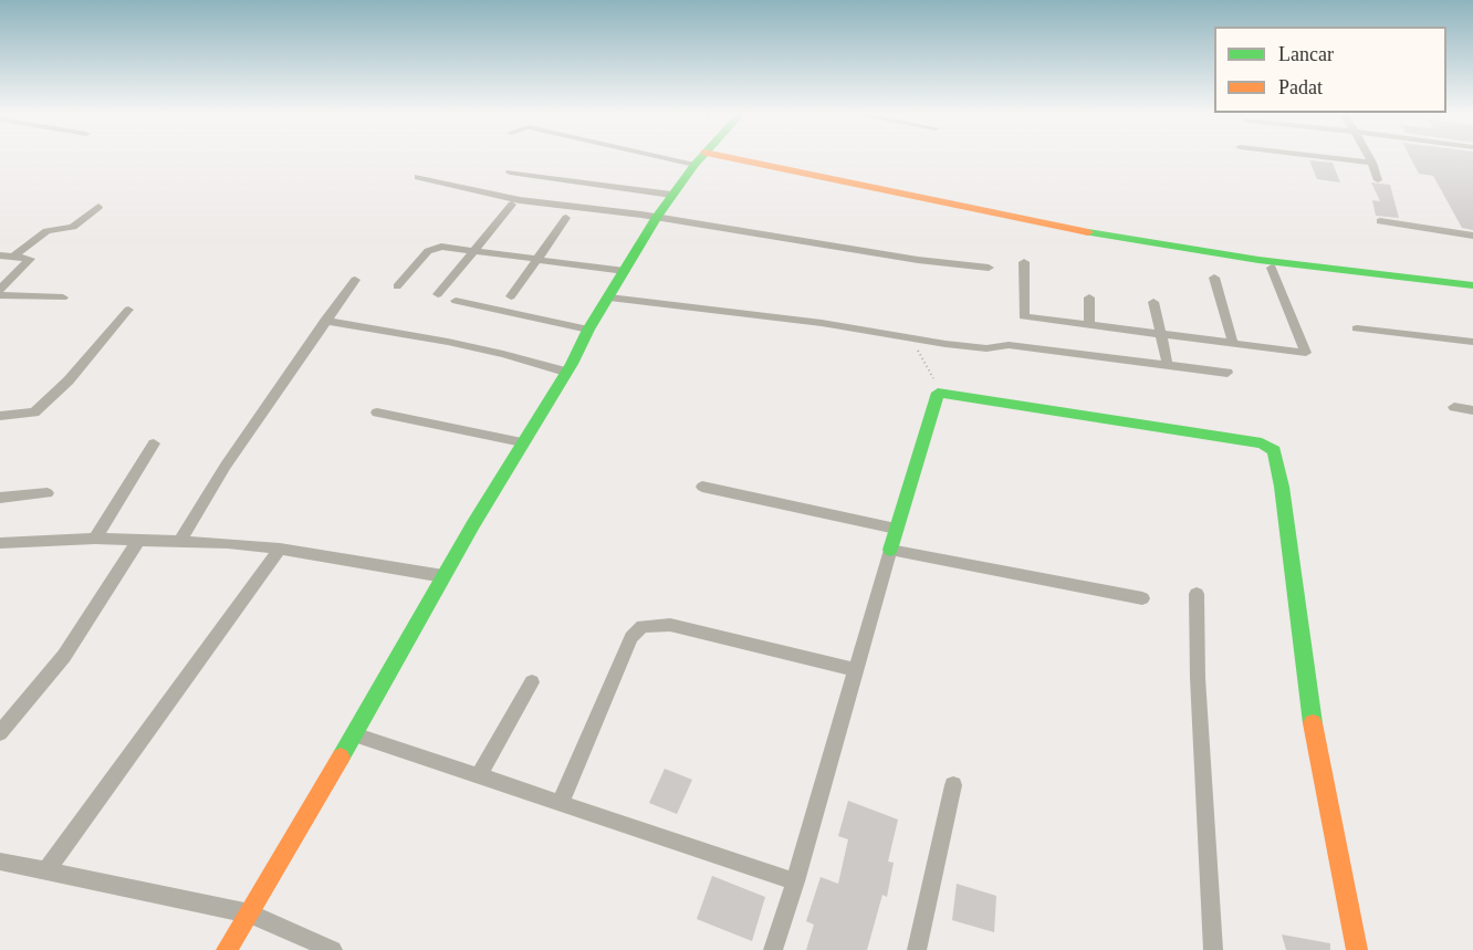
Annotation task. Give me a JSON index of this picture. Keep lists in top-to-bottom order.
{
  "legend": ["Lancar", "Padat"]
}
